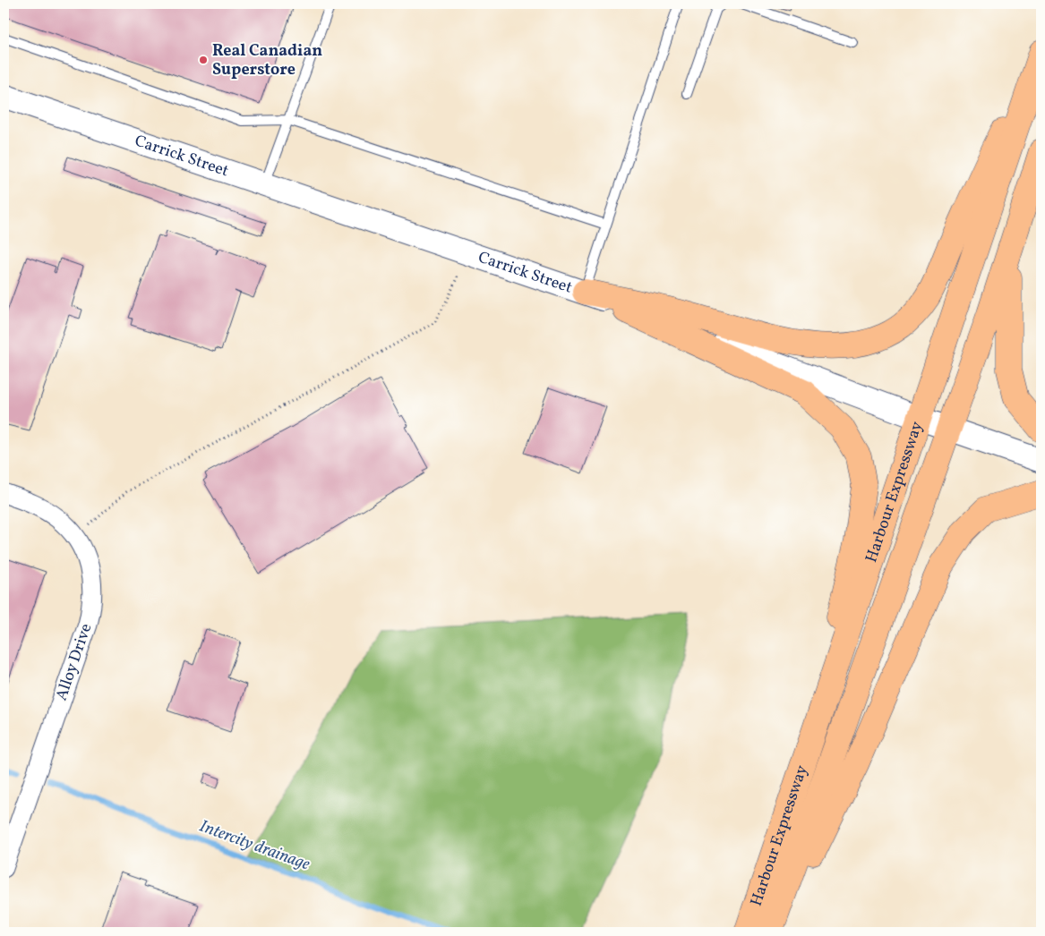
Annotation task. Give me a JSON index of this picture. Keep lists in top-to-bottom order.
{
  "streets": {
    "main road": ["Harbour Expressway"],
    "street": ["Carrick Street", "Alloy Drive"]
  },
  "crossings": [
    ["Carrick Street", "Harbour Expressway"]
  ],
  "water": ["Intercity drainage"],
  "places": ["Real Canadian Superstore"]
}
